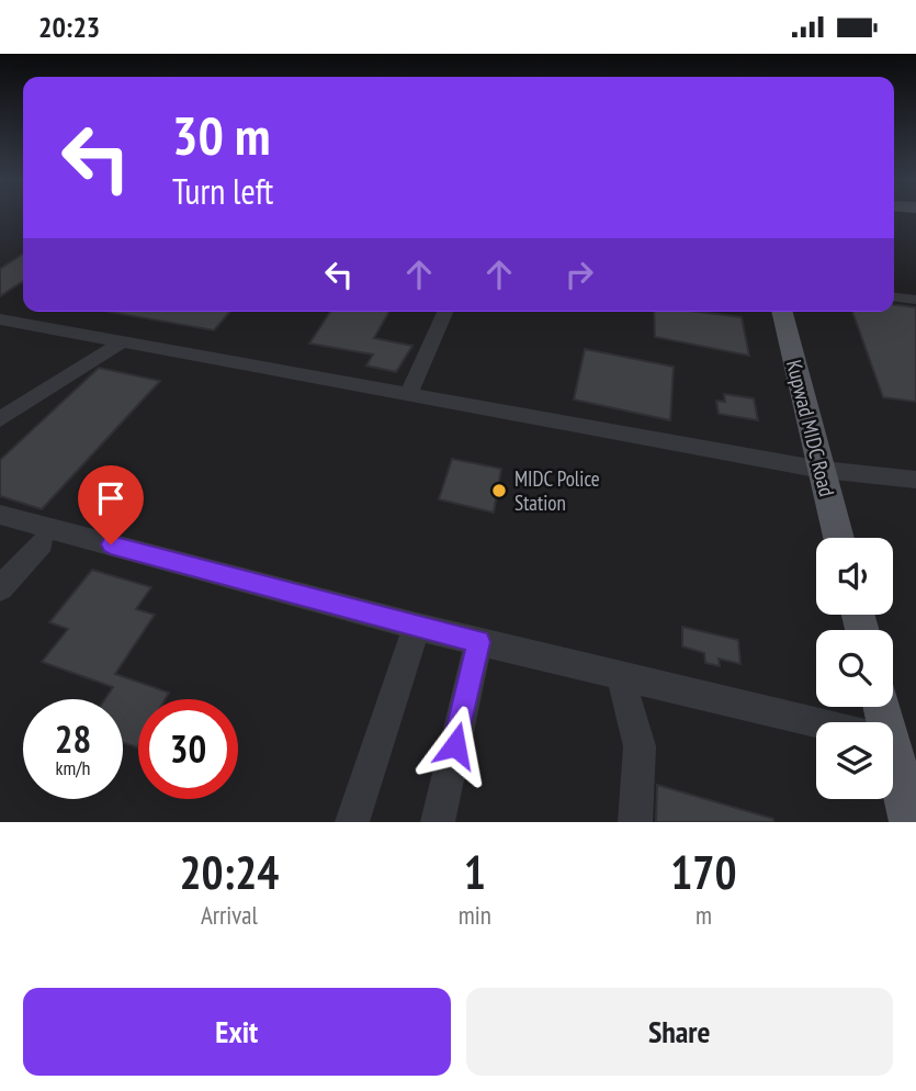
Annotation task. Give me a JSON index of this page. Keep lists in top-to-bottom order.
{
  "streets": {
    "main road": ["Kupwad MIDC Road"]
  },
  "places": ["MIDC Police Station"],
  "page": {
    "status": "20:23",
    "turn": ["30 m", "Turn left"],
    "speed": "28 km/h",
    "limit": "30",
    "eta": [
      "20:24",
      "Arrival",
      "1",
      "min",
      "170",
      "m"
    ],
    "buttons": ["Exit", "Share"]
  }
}
